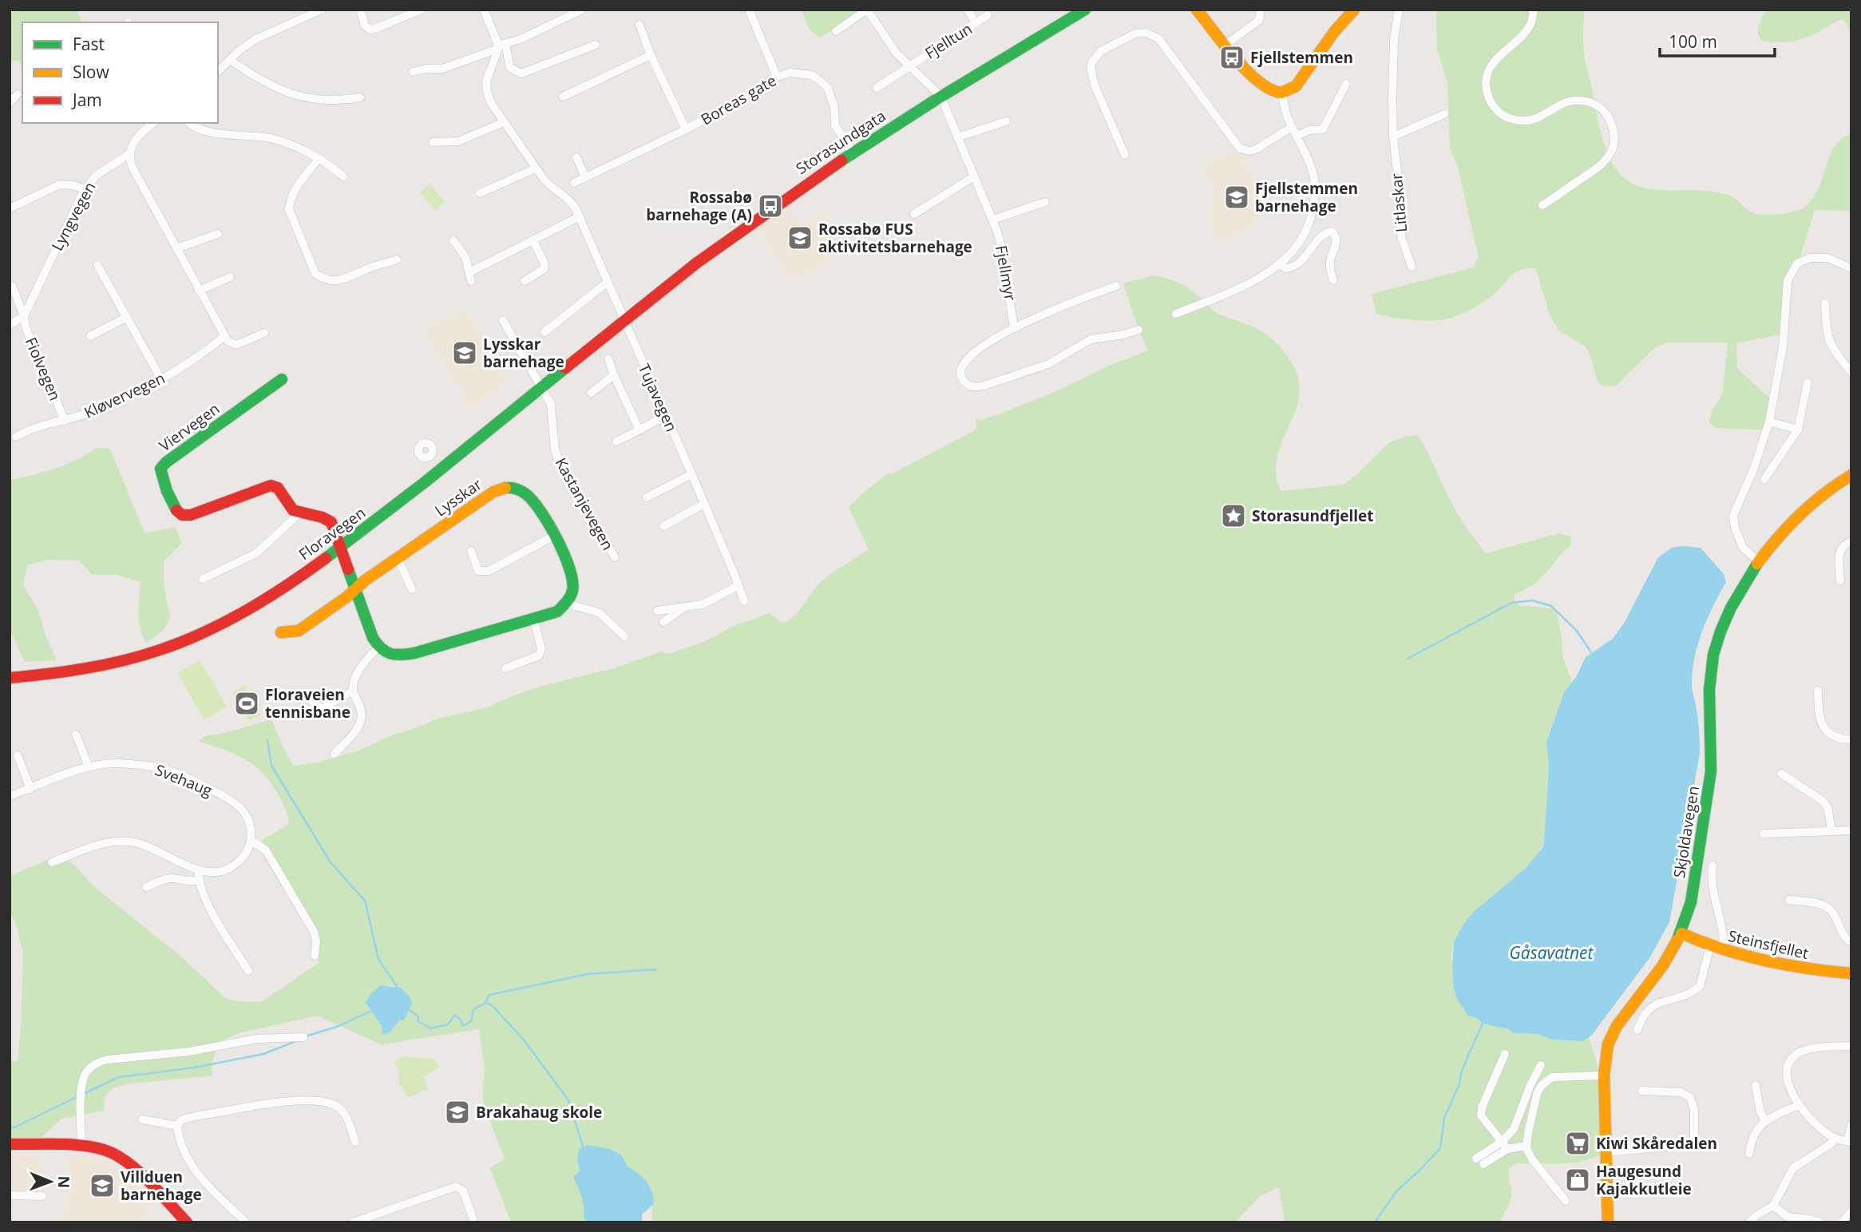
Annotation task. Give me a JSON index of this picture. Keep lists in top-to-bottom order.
{
  "streets": {
    "street": [
      "Fjelltun",
      "Boreas gate",
      "Storasundgata",
      "Litlaskar",
      "Lyngvegen",
      "Fjellmyr",
      "Fiolvegen",
      "Kløvervegen",
      "Tujavegen",
      "Viervegen",
      "Lysskar",
      "Kastanjevegen",
      "Floravegen",
      "Svehaug",
      "Skjoldavegen",
      "Steinsfjellet"
    ]
  },
  "crossings": [
    ["Fjelltun", "Storasundgata"],
    ["Fjelltun", "Fjellmyr"],
    ["Boreas gate", "Storasundgata"],
    ["Storasundgata", "Fjellmyr"],
    ["Storasundgata", "Tujavegen"],
    ["Storasundgata", "Floravegen"],
    ["Lyngvegen", "Fiolvegen"],
    ["Fiolvegen", "Kløvervegen"],
    ["Tujavegen", "Floravegen"],
    ["Kastanjevegen", "Floravegen"],
    ["Skjoldavegen", "Steinsfjellet"]
  ],
  "water": ["Gåsavatnet"],
  "places": {
    "bus stop": ["Fjellstemmen", "Rossabø barnehage (A)"],
    "school or university": [
      "Fjellstemmen barnehage",
      "Rossabø FUS aktivitetsbarnehage",
      "Lysskar barnehage",
      "Brakahaug skole",
      "Villduen barnehage"
    ],
    "place": ["Storasundfjellet"],
    "sports": ["Floraveien tennisbane"],
    "supermarket": ["Kiwi Skåredalen"],
    "shop": ["Haugesund Kajakkutleie"]
  },
  "legend": ["Fast", "Slow", "Jam"],
  "scale_bar": "100 m",
  "north": "right"
}
